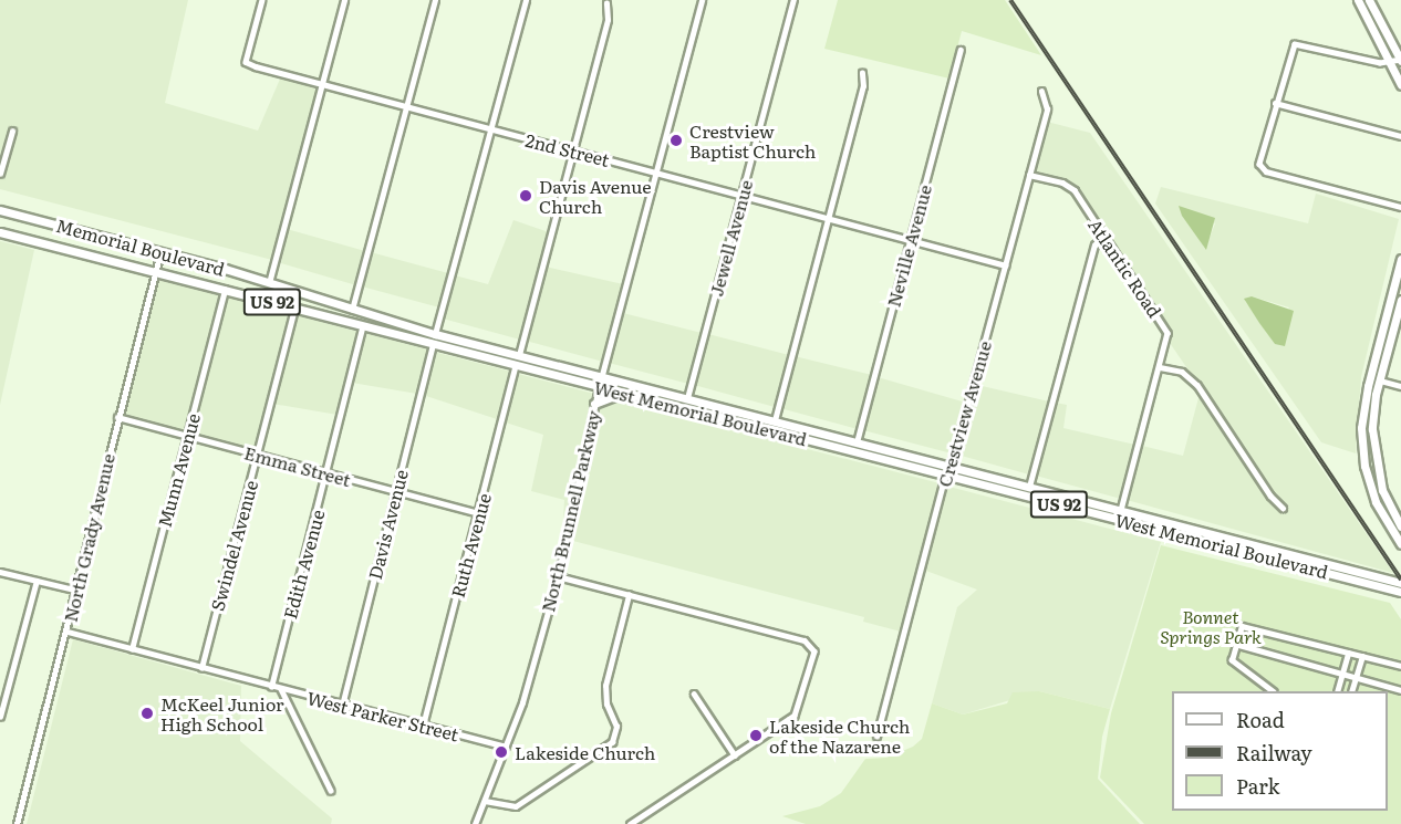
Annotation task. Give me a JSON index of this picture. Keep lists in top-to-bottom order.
{
  "streets": {
    "main road": ["Memorial Boulevard", "US 92", "West Memorial Boulevard"],
    "street": [
      "2nd Street",
      "Jewell Avenue",
      "Neville Avenue",
      "Atlantic Road",
      "Crestview Avenue",
      "Emma Street",
      "Munn Avenue",
      "North Brunnell Parkway",
      "Davis Avenue",
      "North Grady Avenue",
      "Swindel Avenue",
      "Ruth Avenue",
      "Edith Avenue",
      "West Parker Street"
    ]
  },
  "crossings": [
    ["2nd Street", "Jewell Avenue"],
    ["2nd Street", "Neville Avenue"],
    ["2nd Street", "Crestview Avenue"],
    ["2nd Street", "North Brunnell Parkway"],
    ["Jewell Avenue", "West Memorial Boulevard"],
    ["Neville Avenue", "West Memorial Boulevard"],
    ["Memorial Boulevard", "West Memorial Boulevard"],
    ["Memorial Boulevard", "North Grady Avenue"],
    ["Atlantic Road", "West Memorial Boulevard"],
    ["Atlantic Road", "Crestview Avenue"],
    ["West Memorial Boulevard", "Crestview Avenue"],
    ["West Memorial Boulevard", "Munn Avenue"],
    ["West Memorial Boulevard", "North Brunnell Parkway"],
    ["West Memorial Boulevard", "Davis Avenue"],
    ["West Memorial Boulevard", "North Grady Avenue"],
    ["West Memorial Boulevard", "Swindel Avenue"],
    ["West Memorial Boulevard", "Ruth Avenue"],
    ["West Memorial Boulevard", "Edith Avenue"],
    ["Emma Street", "Munn Avenue"],
    ["Emma Street", "Davis Avenue"],
    ["Emma Street", "North Grady Avenue"],
    ["Emma Street", "Swindel Avenue"],
    ["Emma Street", "Ruth Avenue"],
    ["Emma Street", "Edith Avenue"],
    ["Munn Avenue", "West Parker Street"],
    ["North Brunnell Parkway", "West Parker Street"],
    ["Davis Avenue", "West Parker Street"],
    ["North Grady Avenue", "West Parker Street"],
    ["Swindel Avenue", "West Parker Street"],
    ["Ruth Avenue", "West Parker Street"],
    ["Edith Avenue", "West Parker Street"]
  ],
  "parks": ["Bonnet Springs Park"],
  "places": [
    "Crestview Baptist Church",
    "Davis Avenue Church",
    "McKeel Junior High School",
    "Lakeside Church of the Nazarene",
    "Lakeside Church"
  ],
  "legend": ["Road", "Railway", "Park"]
}
